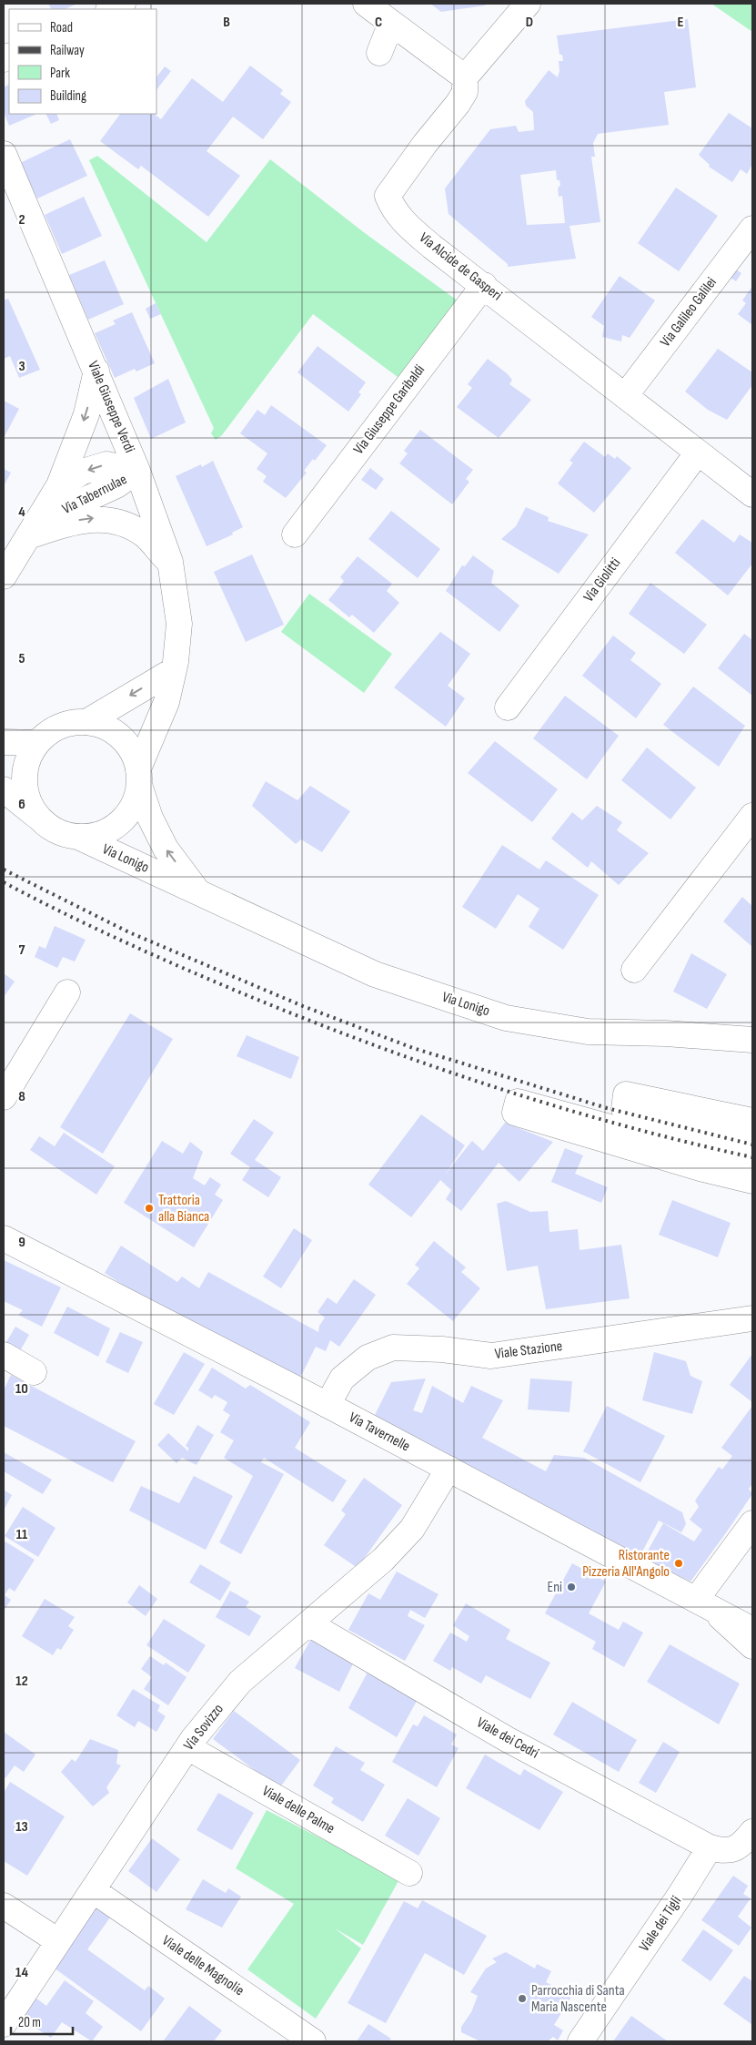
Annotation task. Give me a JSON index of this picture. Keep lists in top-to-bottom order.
{
  "streets": {
    "street": [
      "Via Alcide de Gasperi",
      "Via Galileo Galilei",
      "Viale Giuseppe Verdi",
      "Via Giuseppe Garibaldi",
      "Via Tabernulae",
      "Via Giolitti",
      "Via Lonigo",
      "Viale Stazione",
      "Via Tavernelle",
      "Via Sovizzo",
      "Viale dei Cedri",
      "Viale delle Palme",
      "Viale dei Tigli",
      "Viale delle Magnolie"
    ]
  },
  "crossings": [
    ["Via Alcide de Gasperi", "Via Galileo Galilei"],
    ["Via Alcide de Gasperi", "Via Giuseppe Garibaldi"],
    ["Via Alcide de Gasperi", "Via Giolitti"],
    ["Viale Giuseppe Verdi", "Via Tabernulae"],
    ["Viale Giuseppe Verdi", "Via Lonigo"],
    ["Viale Stazione", "Via Tavernelle"],
    ["Via Tavernelle", "Via Sovizzo"],
    ["Via Sovizzo", "Viale dei Cedri"],
    ["Via Sovizzo", "Viale delle Palme"],
    ["Via Sovizzo", "Viale delle Magnolie"],
    ["Viale dei Cedri", "Viale dei Tigli"]
  ],
  "places": [
    "Trattoria alla Bianca",
    "Ristorante Pizzeria All'Angolo",
    "Eni",
    "Parrocchia di Santa Maria Nascente"
  ],
  "legend": [
    "Road",
    "Railway",
    "Park",
    "Building"
  ],
  "scale_bar": "20 m",
  "grid": {
    "columns": [
      "B",
      "C",
      "D",
      "E"
    ],
    "rows": [
      "2",
      "3",
      "4",
      "5",
      "6",
      "7",
      "8",
      "9",
      "10",
      "11",
      "12",
      "13",
      "14"
    ]
  }
}
